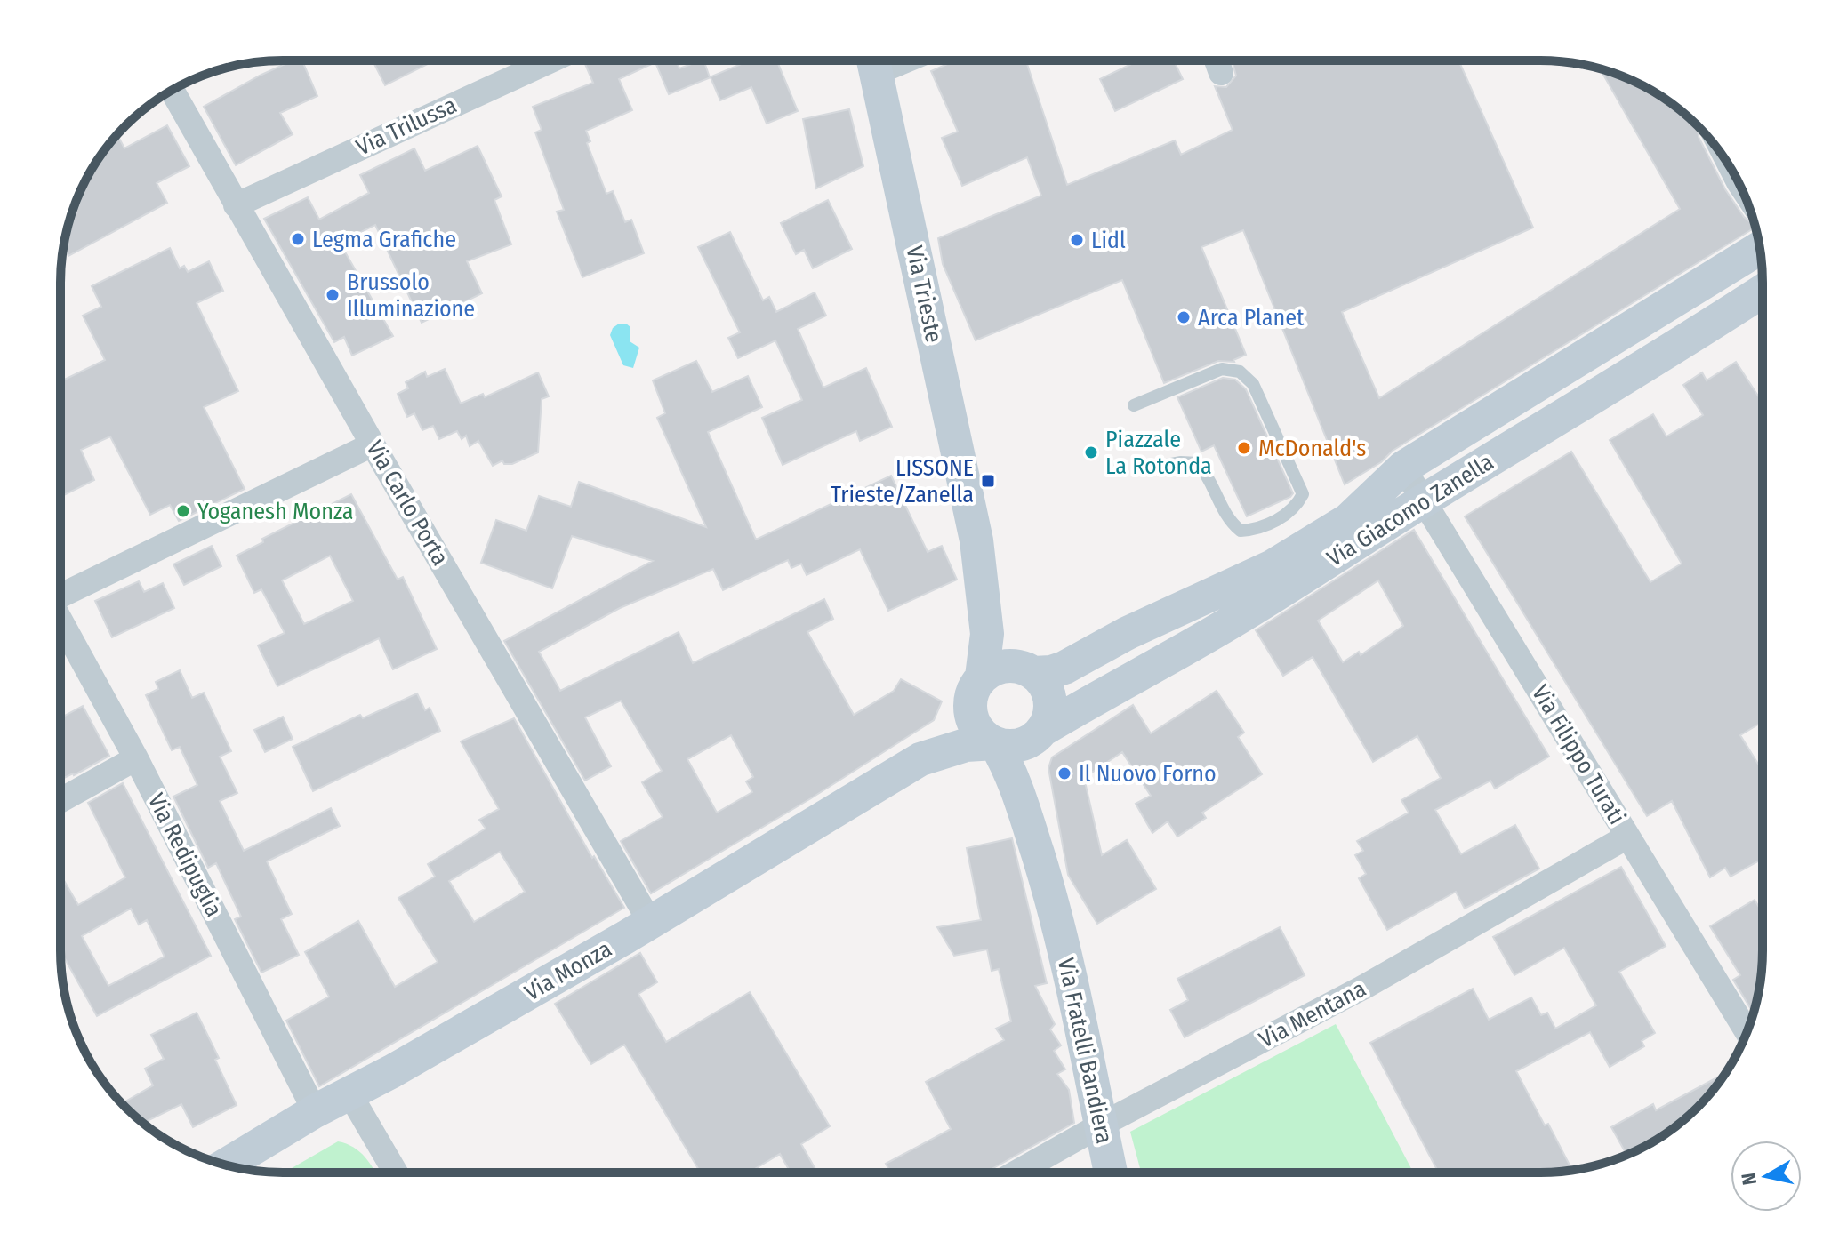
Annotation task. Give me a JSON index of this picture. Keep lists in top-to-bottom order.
{
  "streets": {
    "street": [
      "Via Trilussa",
      "Via Trieste",
      "Via Carlo Porta",
      "Via Giacomo Zanella",
      "Via Filippo Turati",
      "Via Redipuglia",
      "Via Monza",
      "Via Mentana",
      "Via Fratelli Bandiera"
    ]
  },
  "crossings": [
    ["Via Trilussa", "Via Carlo Porta"],
    ["Via Trieste", "Via Giacomo Zanella"],
    ["Via Trieste", "Via Monza"],
    ["Via Trieste", "Via Fratelli Bandiera"],
    ["Via Carlo Porta", "Via Monza"],
    ["Via Giacomo Zanella", "Via Filippo Turati"],
    ["Via Giacomo Zanella", "Via Monza"],
    ["Via Giacomo Zanella", "Via Fratelli Bandiera"],
    ["Via Filippo Turati", "Via Mentana"],
    ["Via Redipuglia", "Via Monza"],
    ["Via Monza", "Via Fratelli Bandiera"],
    ["Via Mentana", "Via Fratelli Bandiera"]
  ],
  "places": {
    "other": [
      "Legma Grafiche",
      "Lidl",
      "Brussolo Illuminazione",
      "Arca Planet",
      "McDonald's",
      "Piazzale La Rotonda",
      "Yoganesh Monza",
      "Il Nuovo Forno"
    ],
    "transit": ["LISSONE Trieste/Zanella"]
  },
  "north": "left"
}
